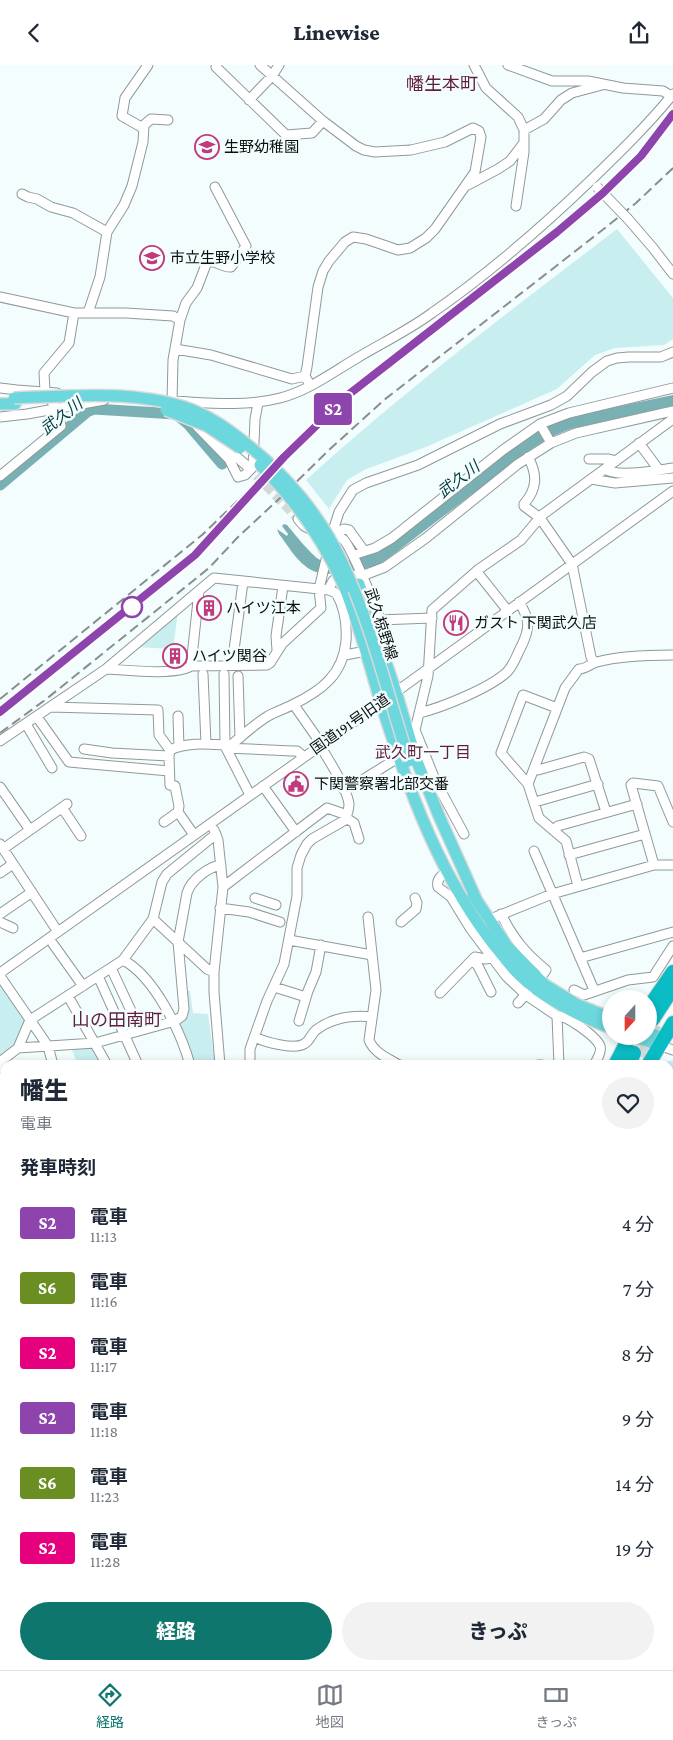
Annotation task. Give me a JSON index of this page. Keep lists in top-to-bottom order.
{
  "streets": {
    "main road": ["武久椋野線"],
    "street": ["国道191号旧道"]
  },
  "districts": ["幡生本町", "武久町一丁目", "山の田南町"],
  "water": ["武久川"],
  "places": {
    "school or university": ["生野幼稚園", "市立生野小学校"],
    "building": ["ハイツ江本", "ハイツ関谷"],
    "restaurant": ["ガスト 下関武久店"],
    "public building": ["下関警察署北部交番"]
  },
  "north": "bottom",
  "page": {
    "header": "Linewise",
    "on_map": "S2",
    "heading": [
      ["幡生", "電車"],
      "発車時刻"
    ],
    "list": [
      {
        "mark": "S2",
        "name": "電車",
        "note": "11:13",
        "value": "4 分"
      },
      {
        "mark": "S6",
        "name": "電車",
        "note": "11:16",
        "value": "7 分"
      },
      {
        "mark": "S2",
        "name": "電車",
        "note": "11:17",
        "value": "8 分"
      },
      {
        "mark": "S2",
        "name": "電車",
        "note": "11:18",
        "value": "9 分"
      },
      {
        "mark": "S6",
        "name": "電車",
        "note": "11:23",
        "value": "14 分"
      },
      {
        "mark": "S2",
        "name": "電車",
        "note": "11:28",
        "value": "19 分"
      }
    ],
    "buttons": ["経路", "きっぷ"],
    "tabs": ["経路", "地図", "きっぷ"]
  }
}
